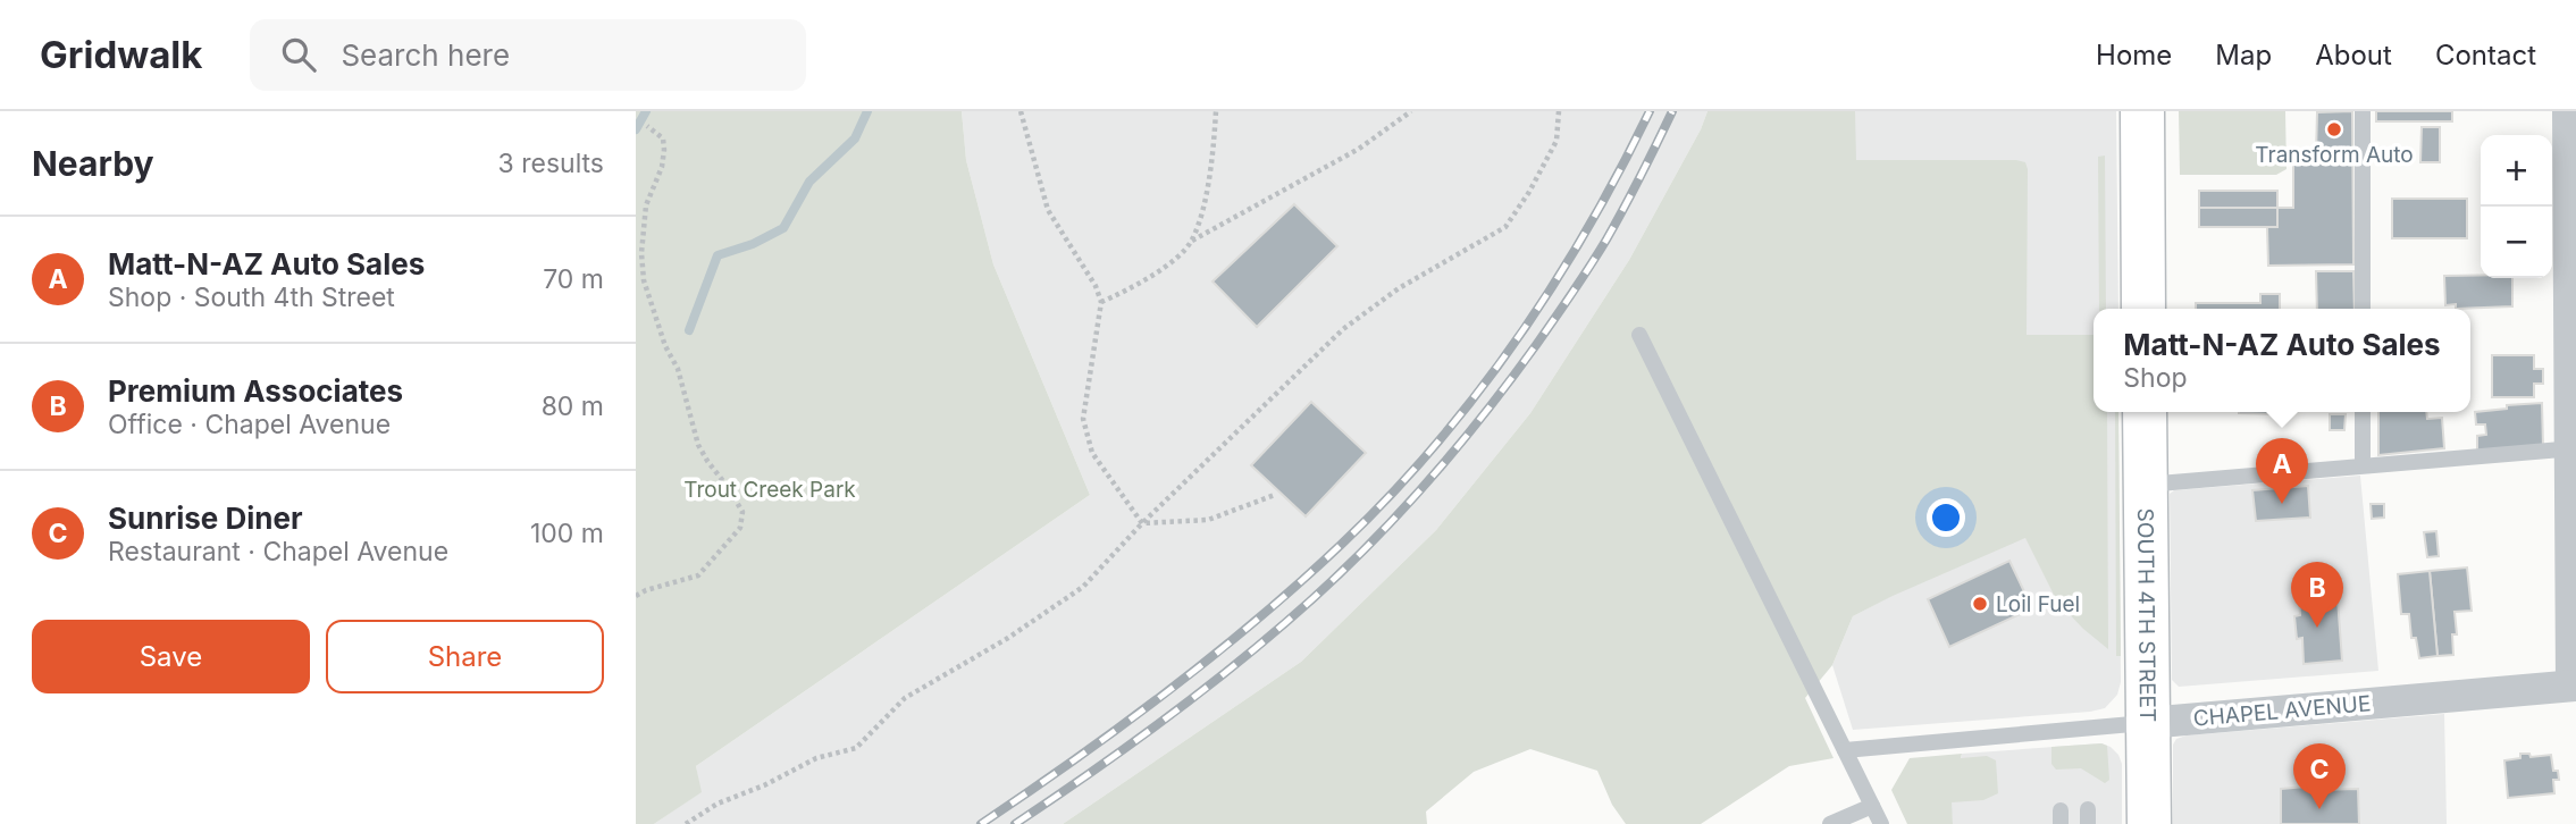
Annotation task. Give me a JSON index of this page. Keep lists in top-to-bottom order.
{
  "streets": {
    "main road": ["SOUTH 4TH STREET"],
    "street": ["CHAPEL AVENUE"]
  },
  "crossings": [
    ["SOUTH 4TH STREET", "CHAPEL AVENUE"]
  ],
  "parks": ["Trout Creek Park"],
  "places": ["Transform Auto", "Loil Fuel"],
  "page": {
    "header": "Gridwalk",
    "search": "Search here",
    "nav": [
      "Home",
      "Map",
      "About",
      "Contact"
    ],
    "heading": ["Nearby", "3 results"],
    "map_buttons": ["+", "−"],
    "list": [
      {
        "mark": "A",
        "name": "Matt-N-AZ Auto Sales",
        "note": "Shop · South 4th Street",
        "value": "70 m"
      },
      {
        "mark": "B",
        "name": "Premium Associates",
        "note": "Office · Chapel Avenue",
        "value": "80 m"
      },
      {
        "mark": "C",
        "name": "Sunrise Diner",
        "note": "Restaurant · Chapel Avenue",
        "value": "100 m"
      }
    ],
    "popup": ["Matt-N-AZ Auto Sales", "Shop"],
    "pins": ["A", "B", "C"],
    "buttons": ["Save", "Share"]
  }
}
